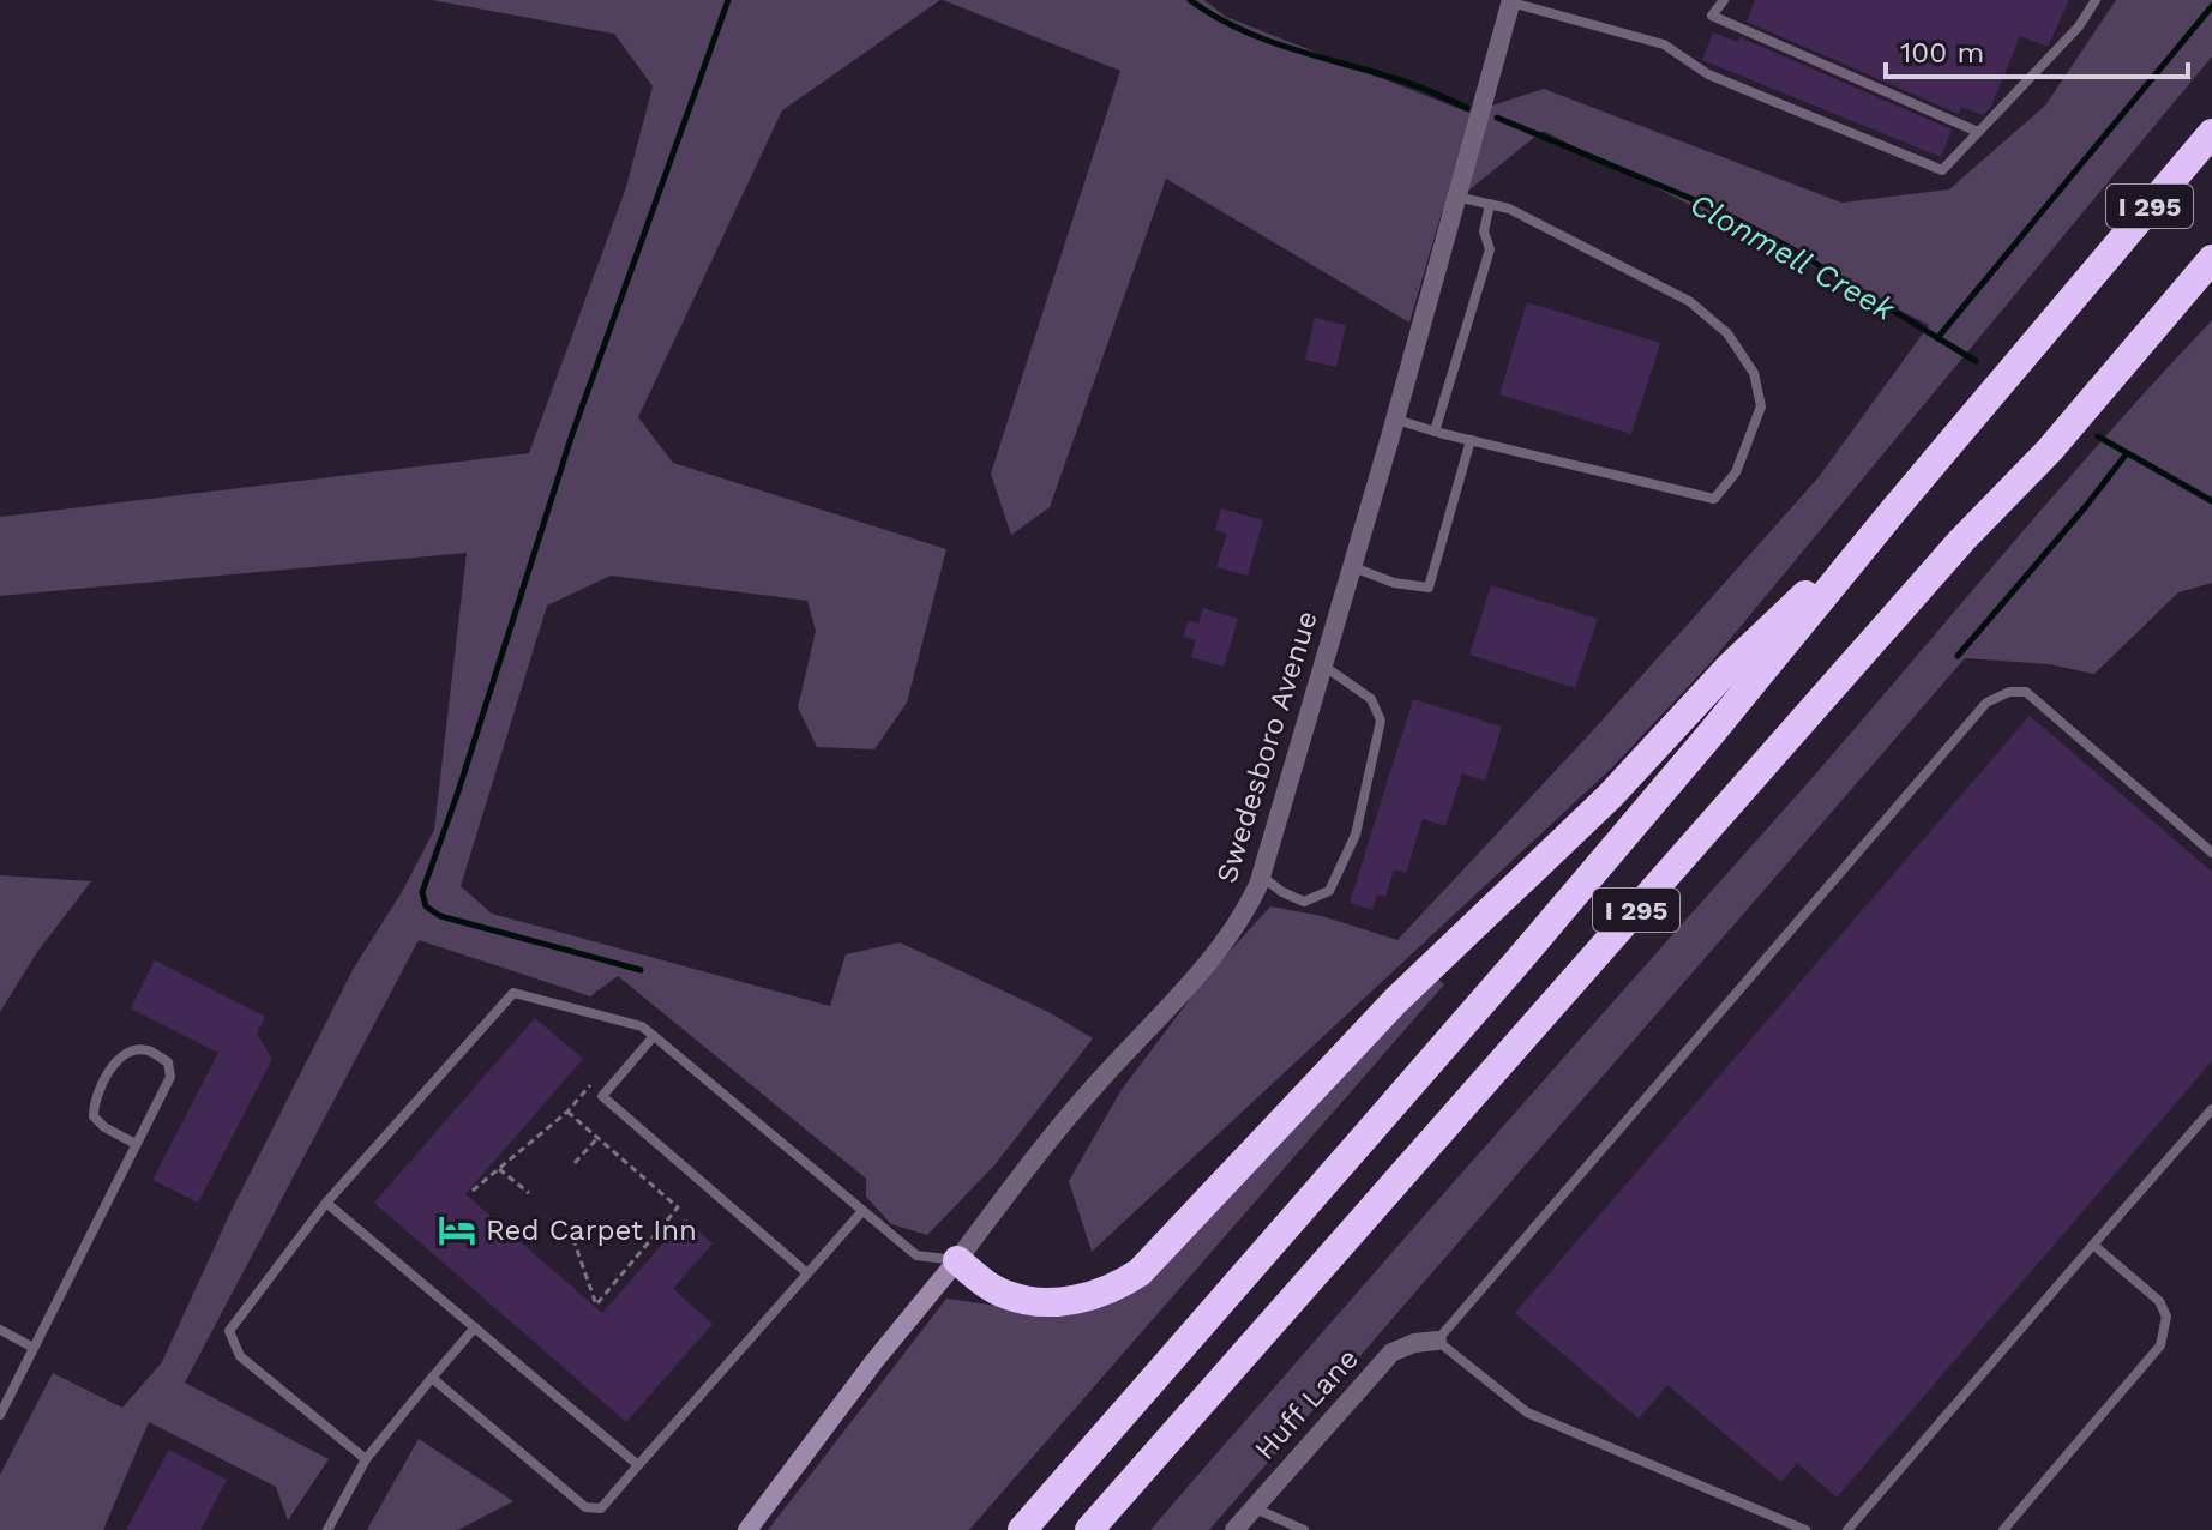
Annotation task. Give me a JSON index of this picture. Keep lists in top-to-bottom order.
{
  "streets": {
    "highway": ["I 295"],
    "main road": ["Swedesboro Avenue"],
    "street": ["Huff Lane"]
  },
  "water": ["Clonmell Creek"],
  "places": {
    "hotel": ["Red Carpet Inn"]
  },
  "scale_bar": "100 m"
}
